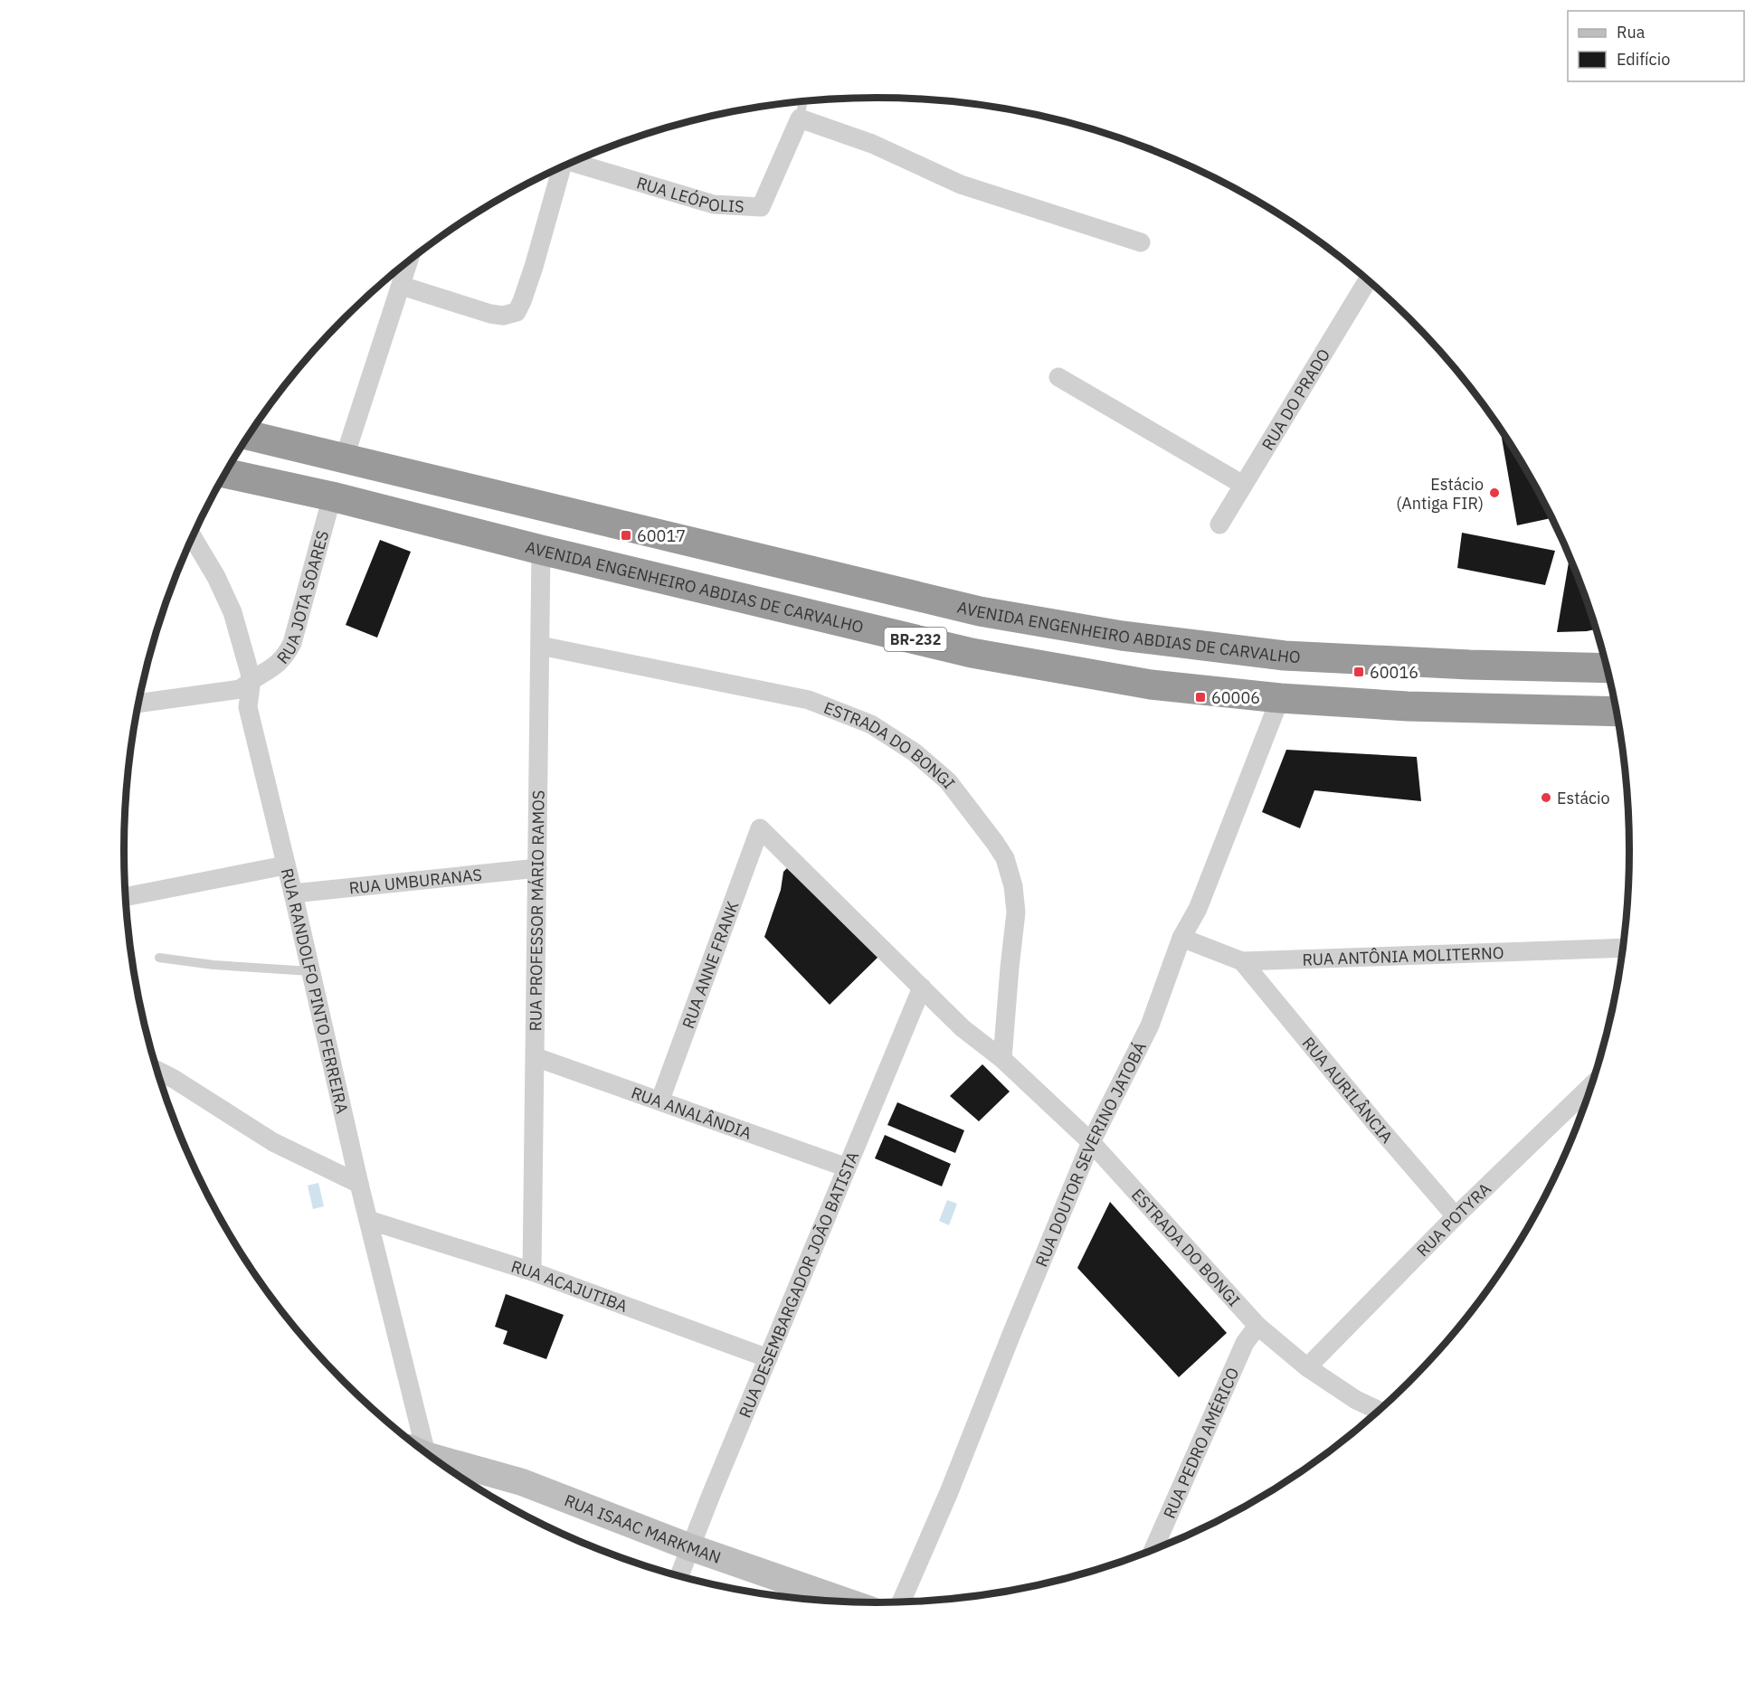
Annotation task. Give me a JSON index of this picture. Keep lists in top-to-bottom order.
{
  "streets": {
    "highway": ["AVENIDA ENGENHEIRO ABDIAS DE CARVALHO", "BR-232"],
    "street": [
      "RUA LEÓPOLIS",
      "RUA DO PRADO",
      "RUA JOTA SOARES",
      "ESTRADA DO BONGI",
      "RUA UMBURANAS",
      "RUA PROFESSOR MÁRIO RAMOS",
      "RUA ANTÔNIA MOLITERNO",
      "RUA ANNE FRANK",
      "RUA RANDOLFO PINTO FERREIRA",
      "RUA AURILÂNCIA",
      "RUA ANALÂNDIA",
      "RUA DOUTOR SEVERINO JATOBÁ",
      "RUA POTYRA",
      "RUA DESEMBARGADOR JOÃO BATISTA",
      "RUA ACAJUTIBA",
      "RUA PEDRO AMÉRICO",
      "RUA ISAAC MARKMAN"
    ]
  },
  "crossings": [
    ["AVENIDA ENGENHEIRO ABDIAS DE CARVALHO", "RUA JOTA SOARES"],
    ["AVENIDA ENGENHEIRO ABDIAS DE CARVALHO", "RUA PROFESSOR MÁRIO RAMOS"],
    ["AVENIDA ENGENHEIRO ABDIAS DE CARVALHO", "RUA DOUTOR SEVERINO JATOBÁ"],
    ["RUA JOTA SOARES", "RUA RANDOLFO PINTO FERREIRA"],
    ["ESTRADA DO BONGI", "RUA PROFESSOR MÁRIO RAMOS"],
    ["ESTRADA DO BONGI", "RUA ANNE FRANK"],
    ["ESTRADA DO BONGI", "RUA DOUTOR SEVERINO JATOBÁ"],
    ["ESTRADA DO BONGI", "RUA POTYRA"],
    ["ESTRADA DO BONGI", "RUA DESEMBARGADOR JOÃO BATISTA"],
    ["ESTRADA DO BONGI", "RUA PEDRO AMÉRICO"],
    ["RUA UMBURANAS", "RUA PROFESSOR MÁRIO RAMOS"],
    ["RUA UMBURANAS", "RUA RANDOLFO PINTO FERREIRA"],
    ["RUA PROFESSOR MÁRIO RAMOS", "RUA ANALÂNDIA"],
    ["RUA PROFESSOR MÁRIO RAMOS", "RUA ACAJUTIBA"],
    ["RUA ANTÔNIA MOLITERNO", "RUA AURILÂNCIA"],
    ["RUA ANTÔNIA MOLITERNO", "RUA DOUTOR SEVERINO JATOBÁ"],
    ["RUA ANNE FRANK", "RUA ANALÂNDIA"],
    ["RUA RANDOLFO PINTO FERREIRA", "RUA ACAJUTIBA"],
    ["RUA AURILÂNCIA", "RUA POTYRA"],
    ["RUA ANALÂNDIA", "RUA DESEMBARGADOR JOÃO BATISTA"],
    ["RUA DESEMBARGADOR JOÃO BATISTA", "RUA ACAJUTIBA"],
    ["RUA DESEMBARGADOR JOÃO BATISTA", "RUA ISAAC MARKMAN"]
  ],
  "places": {
    "other": ["Estácio (Antiga FIR)", "Estácio"],
    "transit": ["60017", "60016", "60006"]
  },
  "legend": ["Rua", "Edifício"]
}
